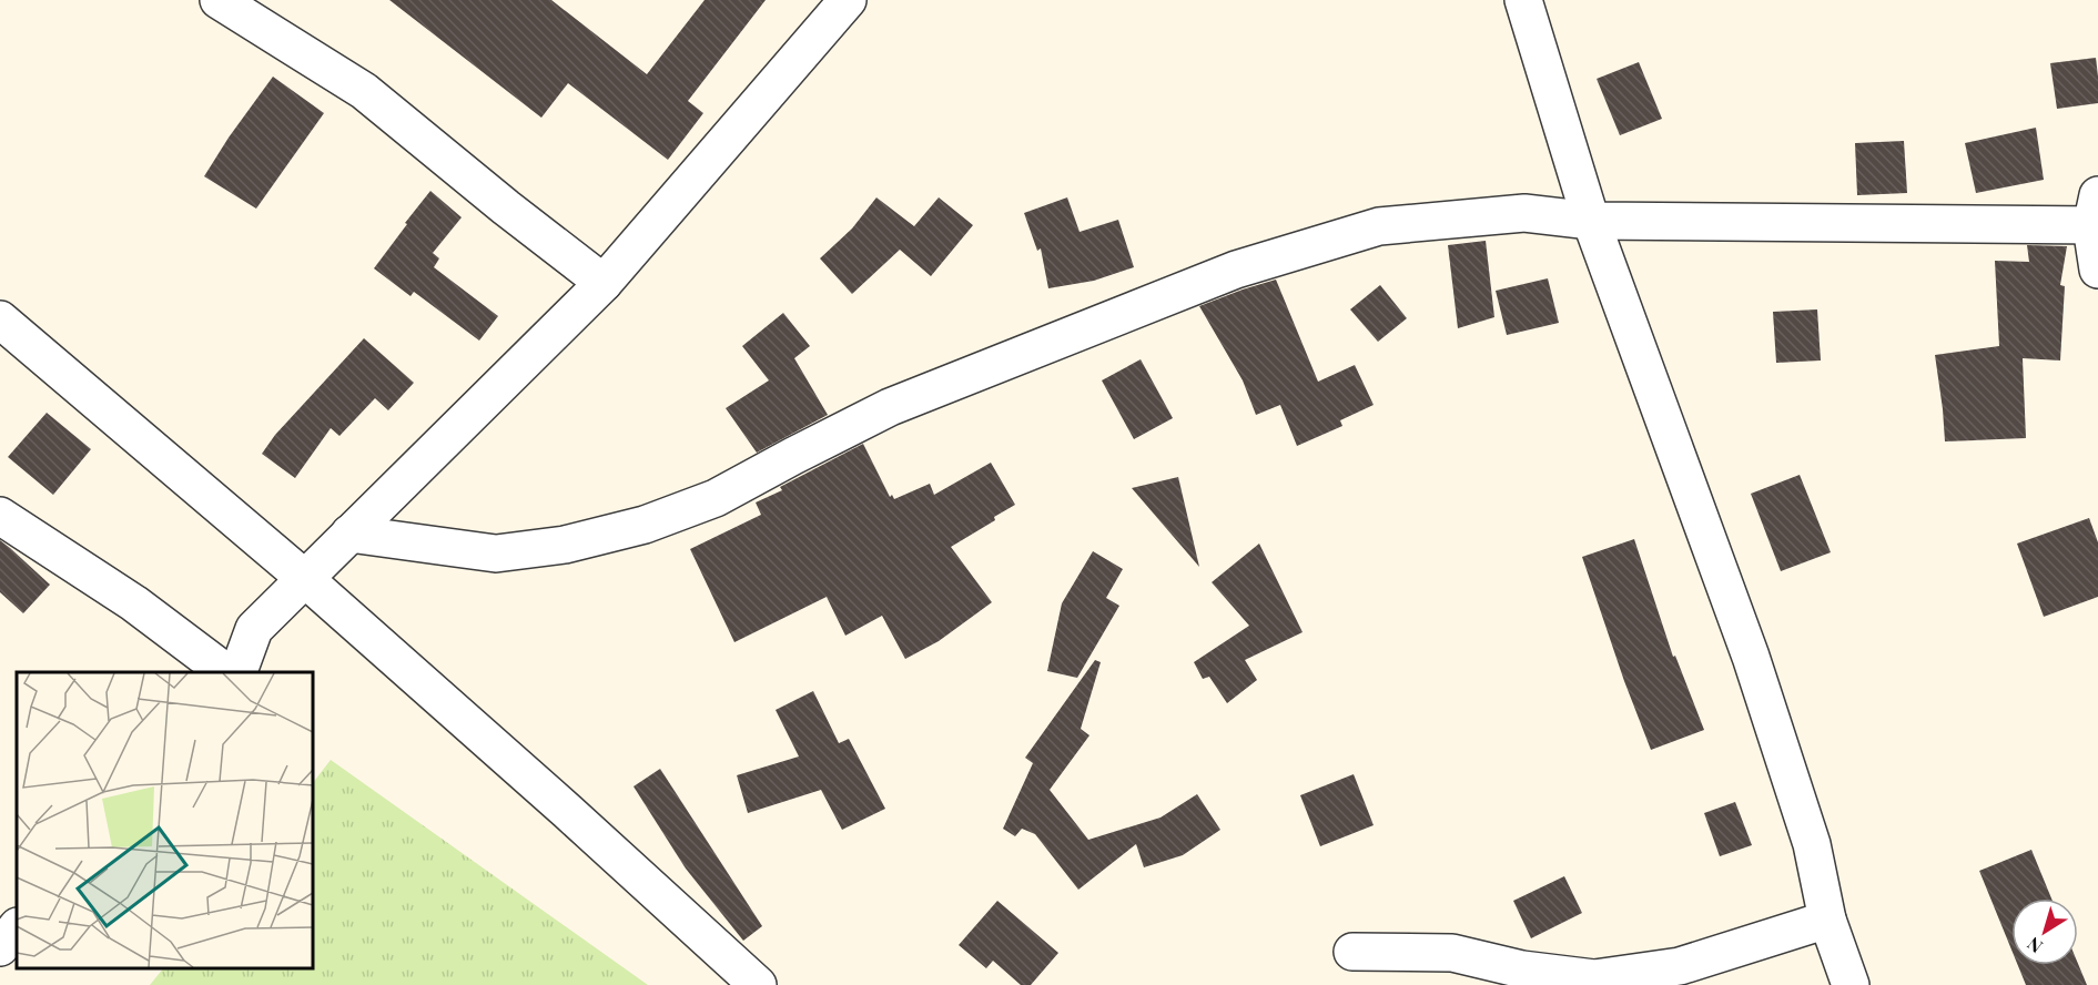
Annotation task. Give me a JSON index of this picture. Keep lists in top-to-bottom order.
{
  "north": "bottom left"
}
